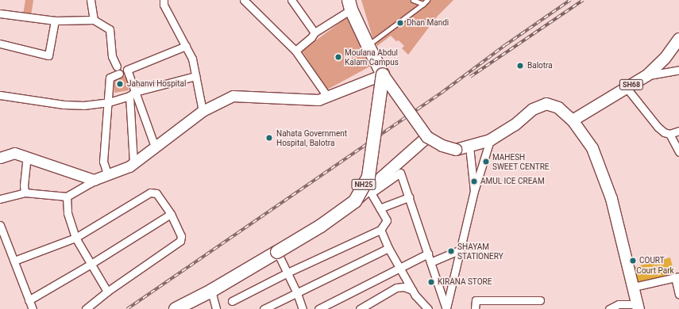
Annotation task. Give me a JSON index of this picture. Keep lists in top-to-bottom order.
{
  "streets": {
    "highway": ["NH25"],
    "main road": ["SH68"]
  },
  "parks": ["Court Park"],
  "places": [
    "Dhan Mandi",
    "Moulana Abdul Kalam Campus",
    "Balotra",
    "Jahanvi Hospital",
    "Nahata Government Hospital, Balotra",
    "MAHESH SWEET CENTRE",
    "AMUL ICE CREAM",
    "SHAYAM STATIONERY",
    "COURT",
    "KIRANA STORE"
  ]
}
